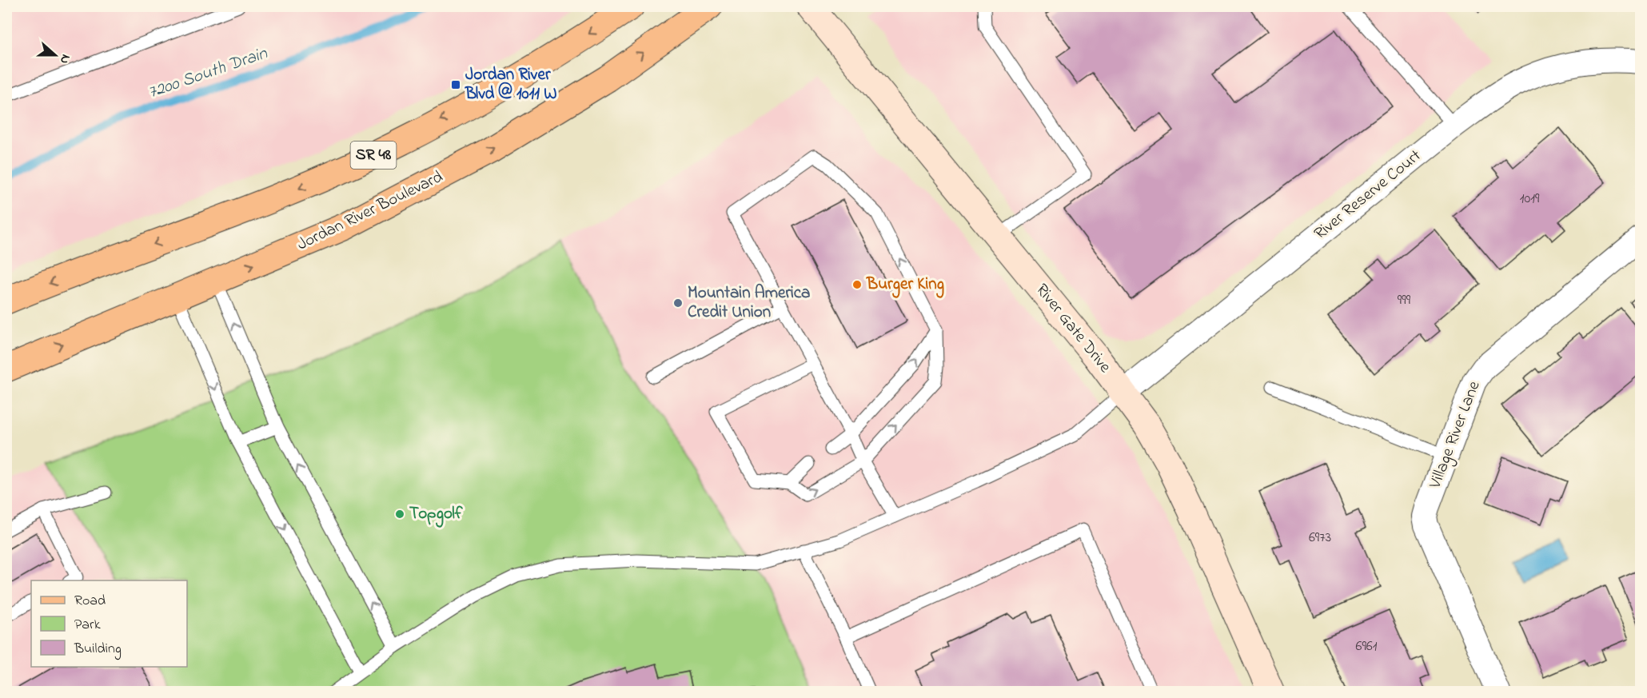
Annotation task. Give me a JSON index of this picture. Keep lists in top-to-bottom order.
{
  "streets": {
    "main road": ["SR 48", "Jordan River Boulevard"],
    "street": ["River Reserve Court", "River Gate Drive", "Village River Lane"]
  },
  "crossings": [
    ["River Reserve Court", "River Gate Drive"]
  ],
  "water": ["7200 South Drain"],
  "places": {
    "transit": ["Jordan River Blvd @ 1011 W"],
    "other": ["Burger King", "Mountain America Credit Union", "Topgolf"]
  },
  "house_numbers": [
    "1019",
    "999",
    "6973",
    "6961"
  ],
  "legend": ["Road", "Park", "Building"],
  "north": "right"
}
